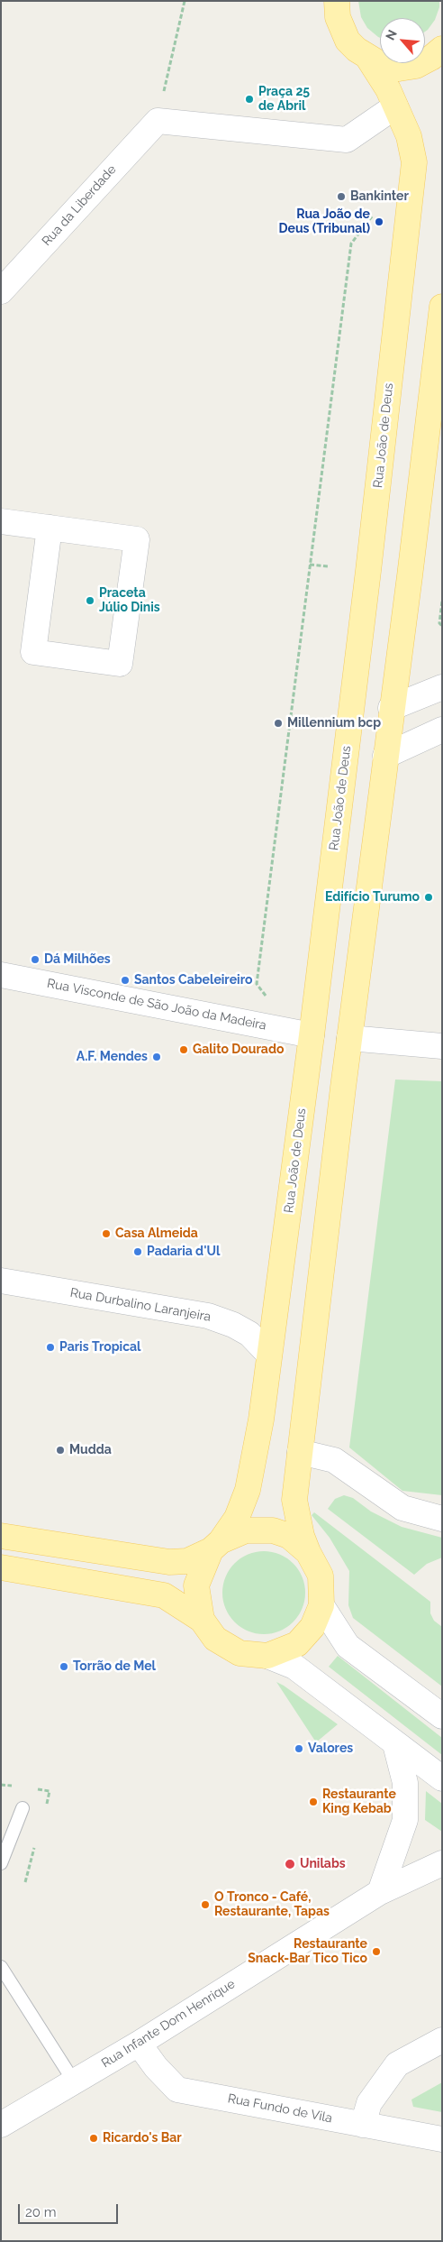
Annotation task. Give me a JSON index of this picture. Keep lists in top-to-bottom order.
{
  "streets": {
    "main road": ["Rua João de Deus"],
    "street": [
      "Rua da Liberdade",
      "Rua Visconde de São João da Madeira",
      "Rua Durbalino Laranjeira",
      "Rua Infante Dom Henrique",
      "Rua Fundo de Vila"
    ]
  },
  "crossings": [
    ["Rua João de Deus", "Rua Visconde de São João da Madeira"],
    ["Rua João de Deus", "Rua Durbalino Laranjeira"],
    ["Rua Infante Dom Henrique", "Rua Fundo de Vila"]
  ],
  "places": [
    "Praça 25 de Abril",
    "Bankinter",
    "Rua João de Deus (Tribunal)",
    "Praceta Júlio Dinis",
    "Millennium bcp",
    "Edifício Turumo",
    "Dá Milhões",
    "Santos Cabeleireiro",
    "Galito Dourado",
    "A.F. Mendes",
    "Casa Almeida",
    "Padaria d'Ul",
    "Paris Tropical",
    "Mudda",
    "Torrão de Mel",
    "Valores",
    "Restaurante King Kebab",
    "Unilabs",
    "O Tronco - Café, Restaurante, Tapas",
    "Restaurante Snack-Bar Tico Tico",
    "Ricardo's Bar"
  ],
  "scale_bar": "20 m",
  "north": "top left"
}
